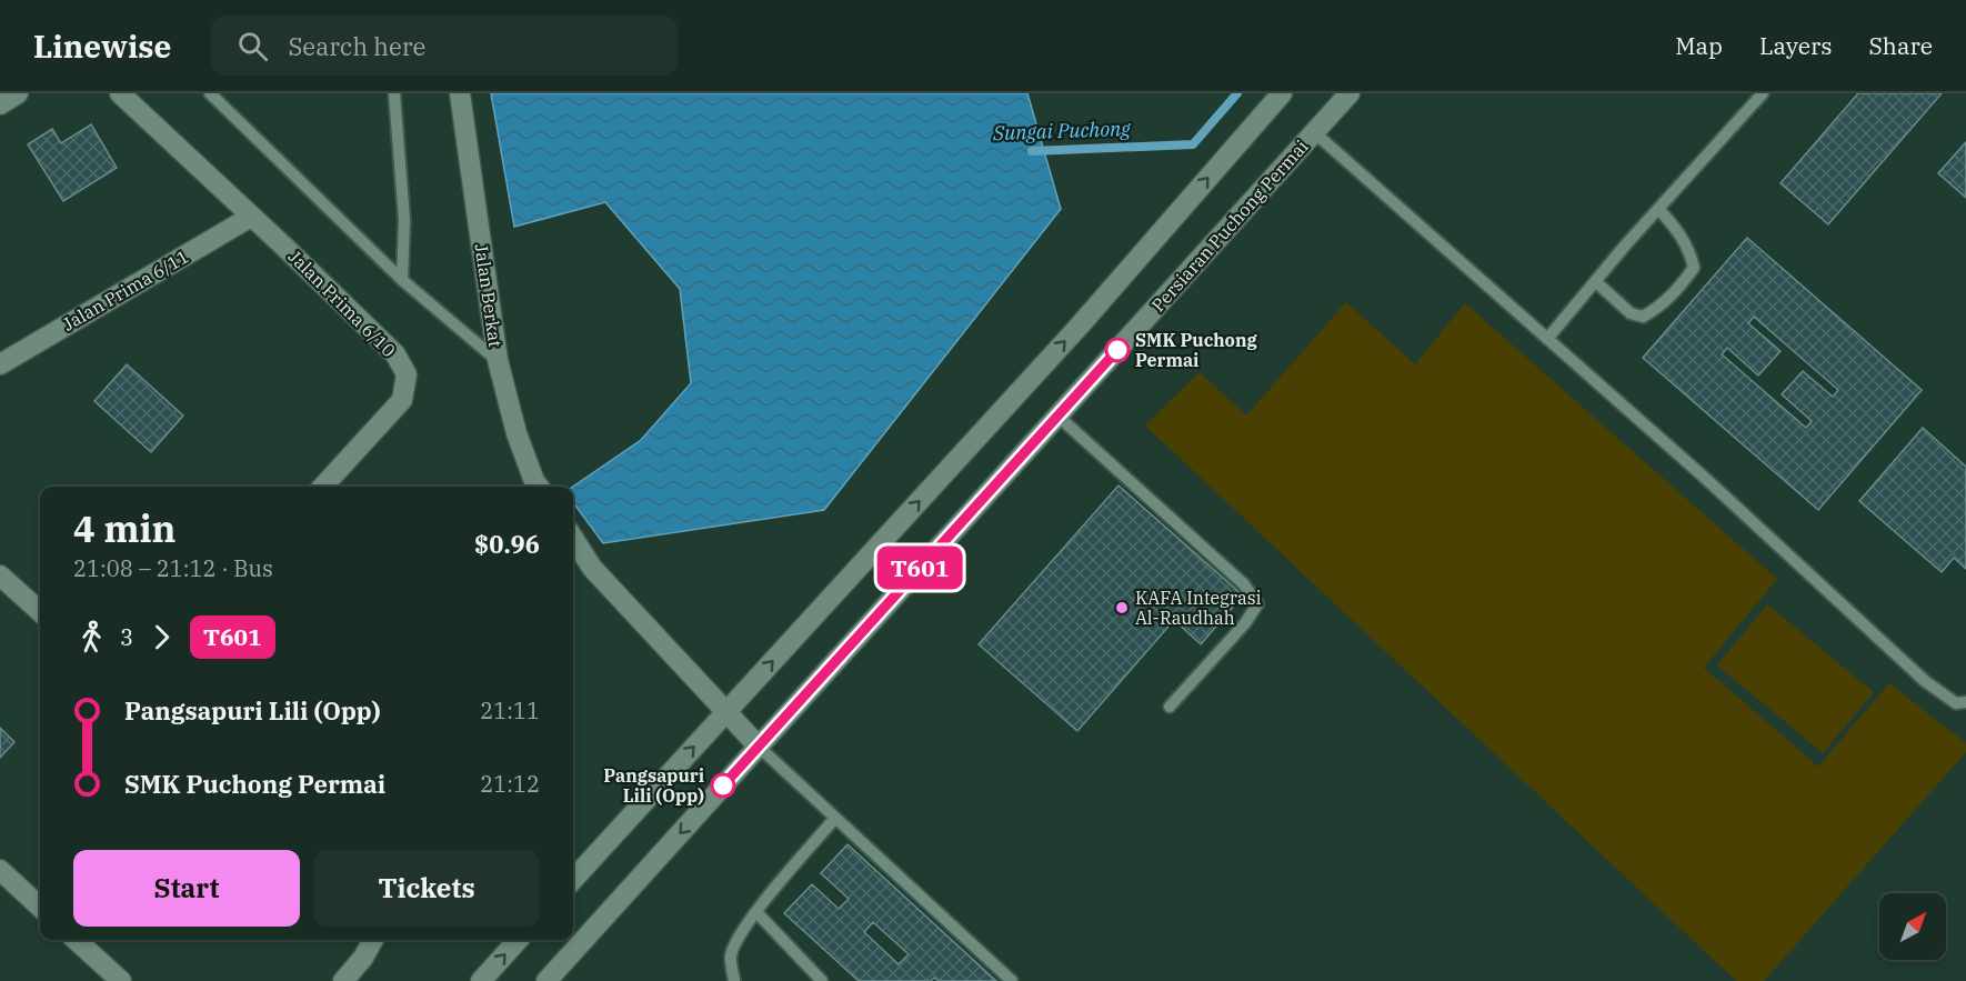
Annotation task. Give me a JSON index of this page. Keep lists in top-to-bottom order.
{
  "streets": {
    "main road": [
      "Persiaran Puchong Permai",
      "Jalan Prima 6/11",
      "Jalan Berkat",
      "Jalan Prima 6/10"
    ]
  },
  "crossings": [
    ["Jalan Prima 6/11", "Jalan Prima 6/10"]
  ],
  "water": ["Sungai Puchong"],
  "places": ["SMK Puchong Permai", "KAFA Integrasi Al-Raudhah", "Pangsapuri Lili (Opp)"],
  "lines": ["bus line T601"],
  "north": "top right",
  "page": {
    "header": "Linewise",
    "search": "Search here",
    "nav": ["Map", "Layers", "Share"],
    "on_map": "T601",
    "heading": ["4 min", "21:08 – 21:12 · Bus", "$0.96"],
    "legs": ["3", "T601"],
    "list": [
      {
        "name": "Pangsapuri Lili (Opp)",
        "value": "21:11"
      },
      {
        "name": "SMK Puchong Permai",
        "value": "21:12"
      }
    ],
    "buttons": ["Start", "Tickets"]
  }
}
